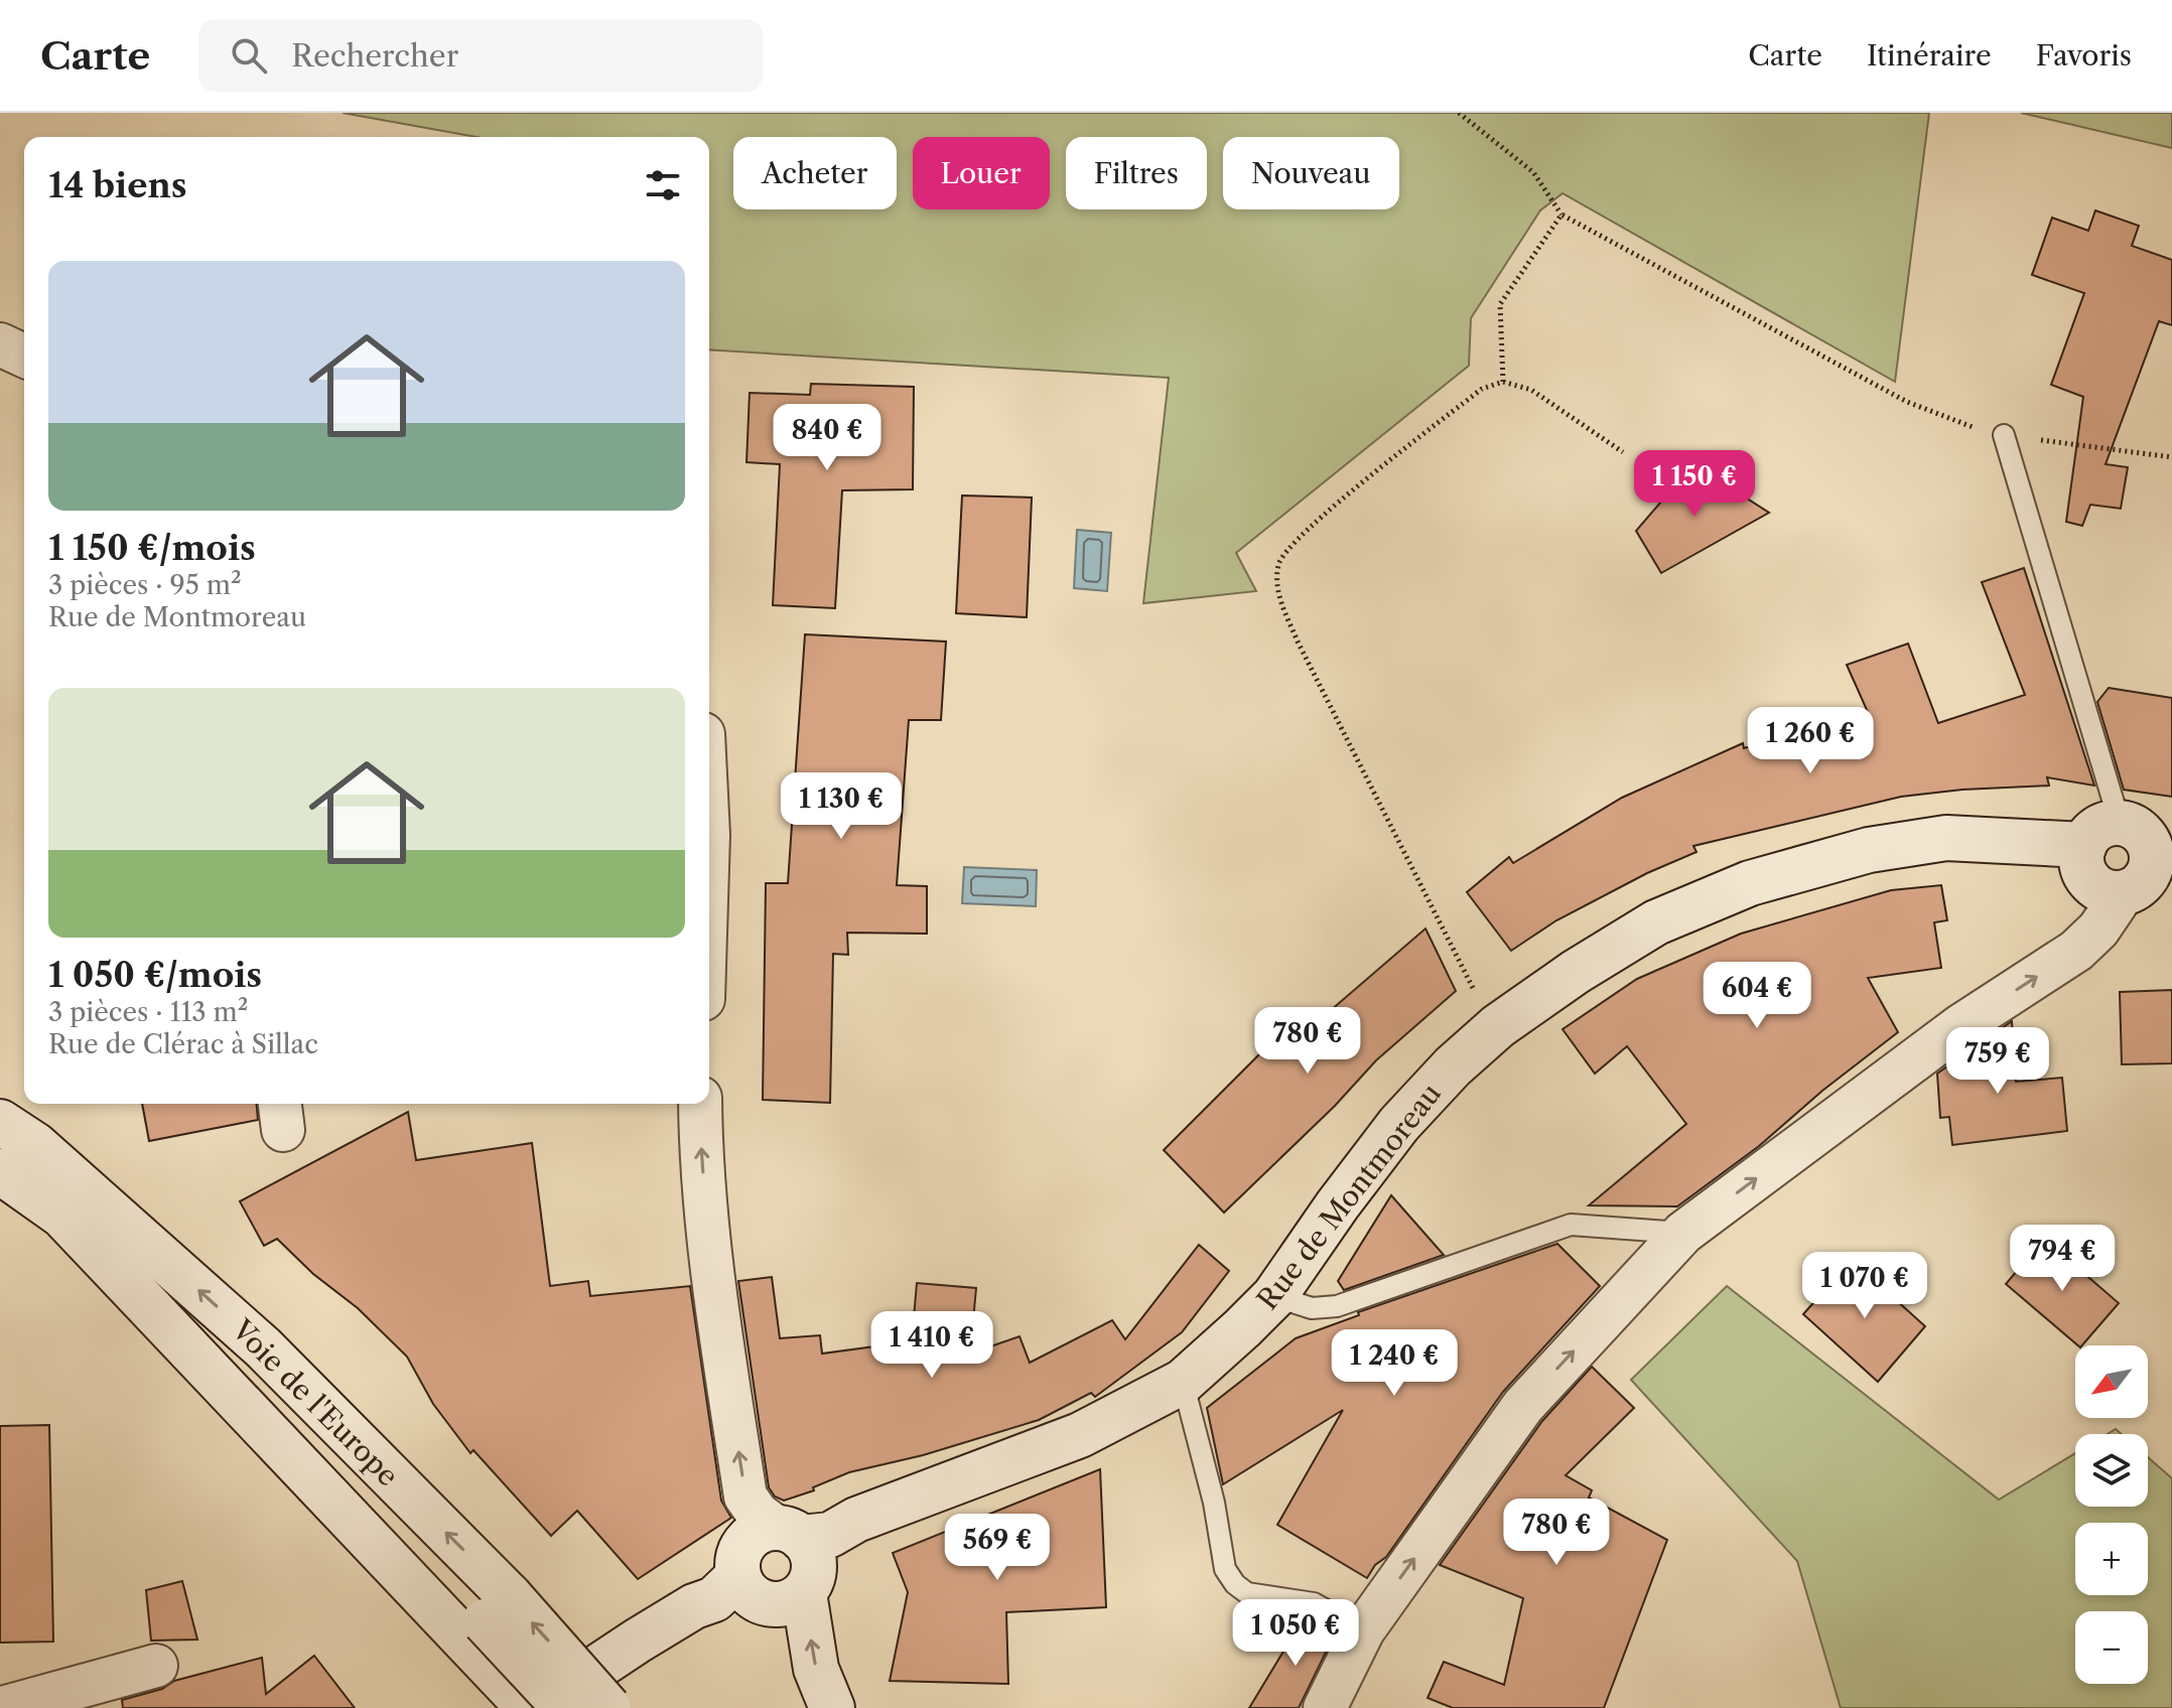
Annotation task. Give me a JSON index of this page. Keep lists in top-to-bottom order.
{
  "streets": {
    "main road": ["Rue de Montmoreau", "Voie de l'Europe"]
  },
  "north": "bottom left",
  "page": {
    "header": "Carte",
    "search": "Rechercher",
    "nav": ["Carte", "Itinéraire", "Favoris"],
    "chip": [
      "Acheter",
      "Louer",
      "Filtres",
      "Nouveau"
    ],
    "heading": "14 biens",
    "list": [
      {
        "name": "1 150 €/mois",
        "note": "3 pièces · 95 m² · Rue de Montmoreau"
      },
      {
        "name": "1 050 €/mois",
        "note": "3 pièces · 113 m² · Rue de Clérac à Sillac"
      }
    ],
    "price": [
      "840 €",
      "1 150 €",
      "1 260 €",
      "1 130 €",
      "604 €",
      "780 €",
      "759 €",
      "794 €",
      "1 070 €",
      "1 410 €",
      "1 240 €",
      "780 €",
      "569 €",
      "1 050 €"
    ],
    "map_buttons": ["+", "−"]
  }
}
